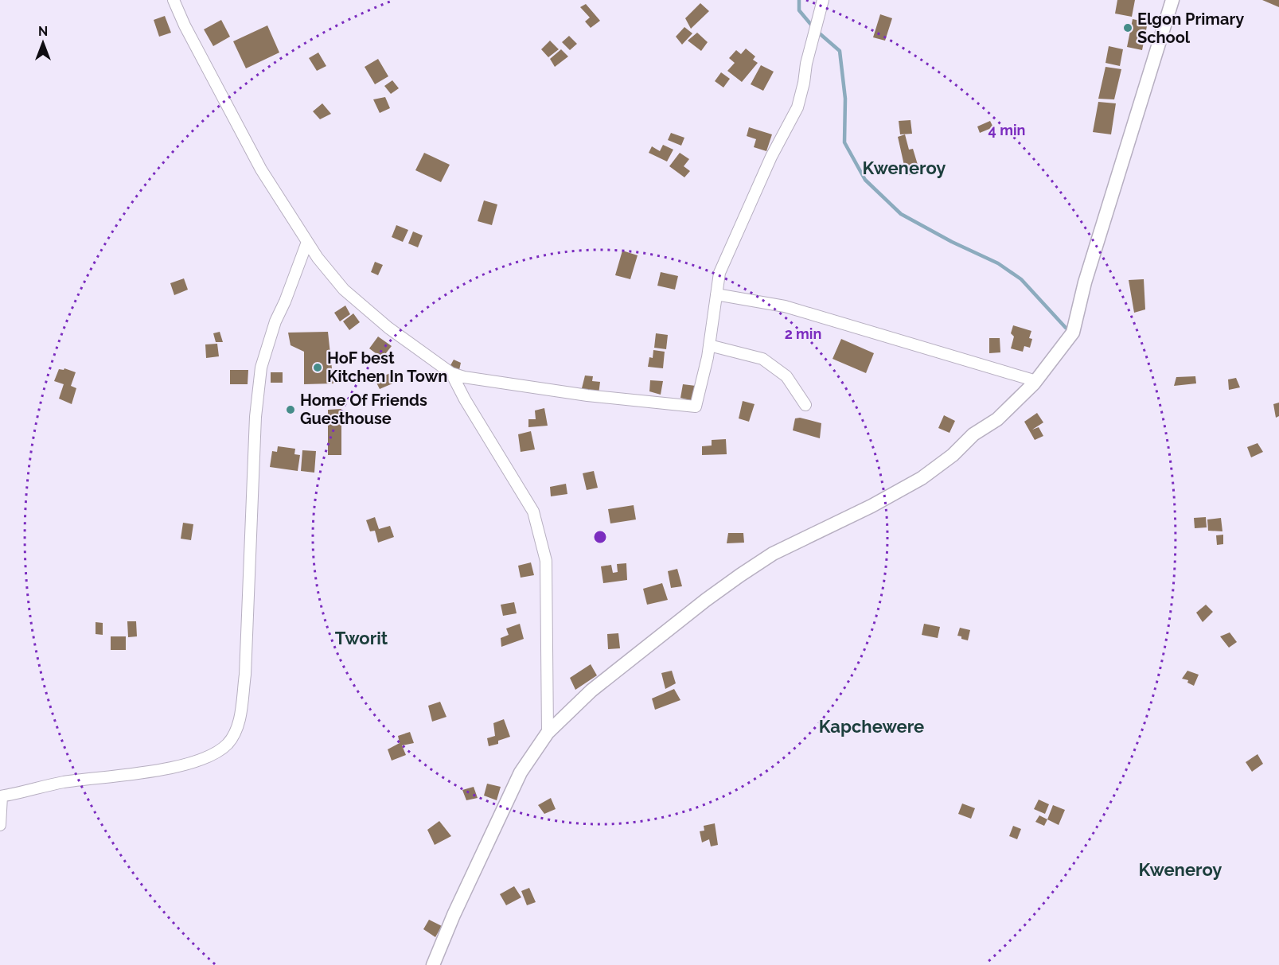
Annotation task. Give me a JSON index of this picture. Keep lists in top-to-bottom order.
{
  "districts": [
    "Kweneroy",
    "Tworit",
    "Kapchewere",
    "Kweneroy"
  ],
  "places": ["Elgon Primary School", "HoF best Kitchen In Town", "Home Of Friends Guesthouse"],
  "north": "top",
  "rings": ["4 min", "2 min"]
}
